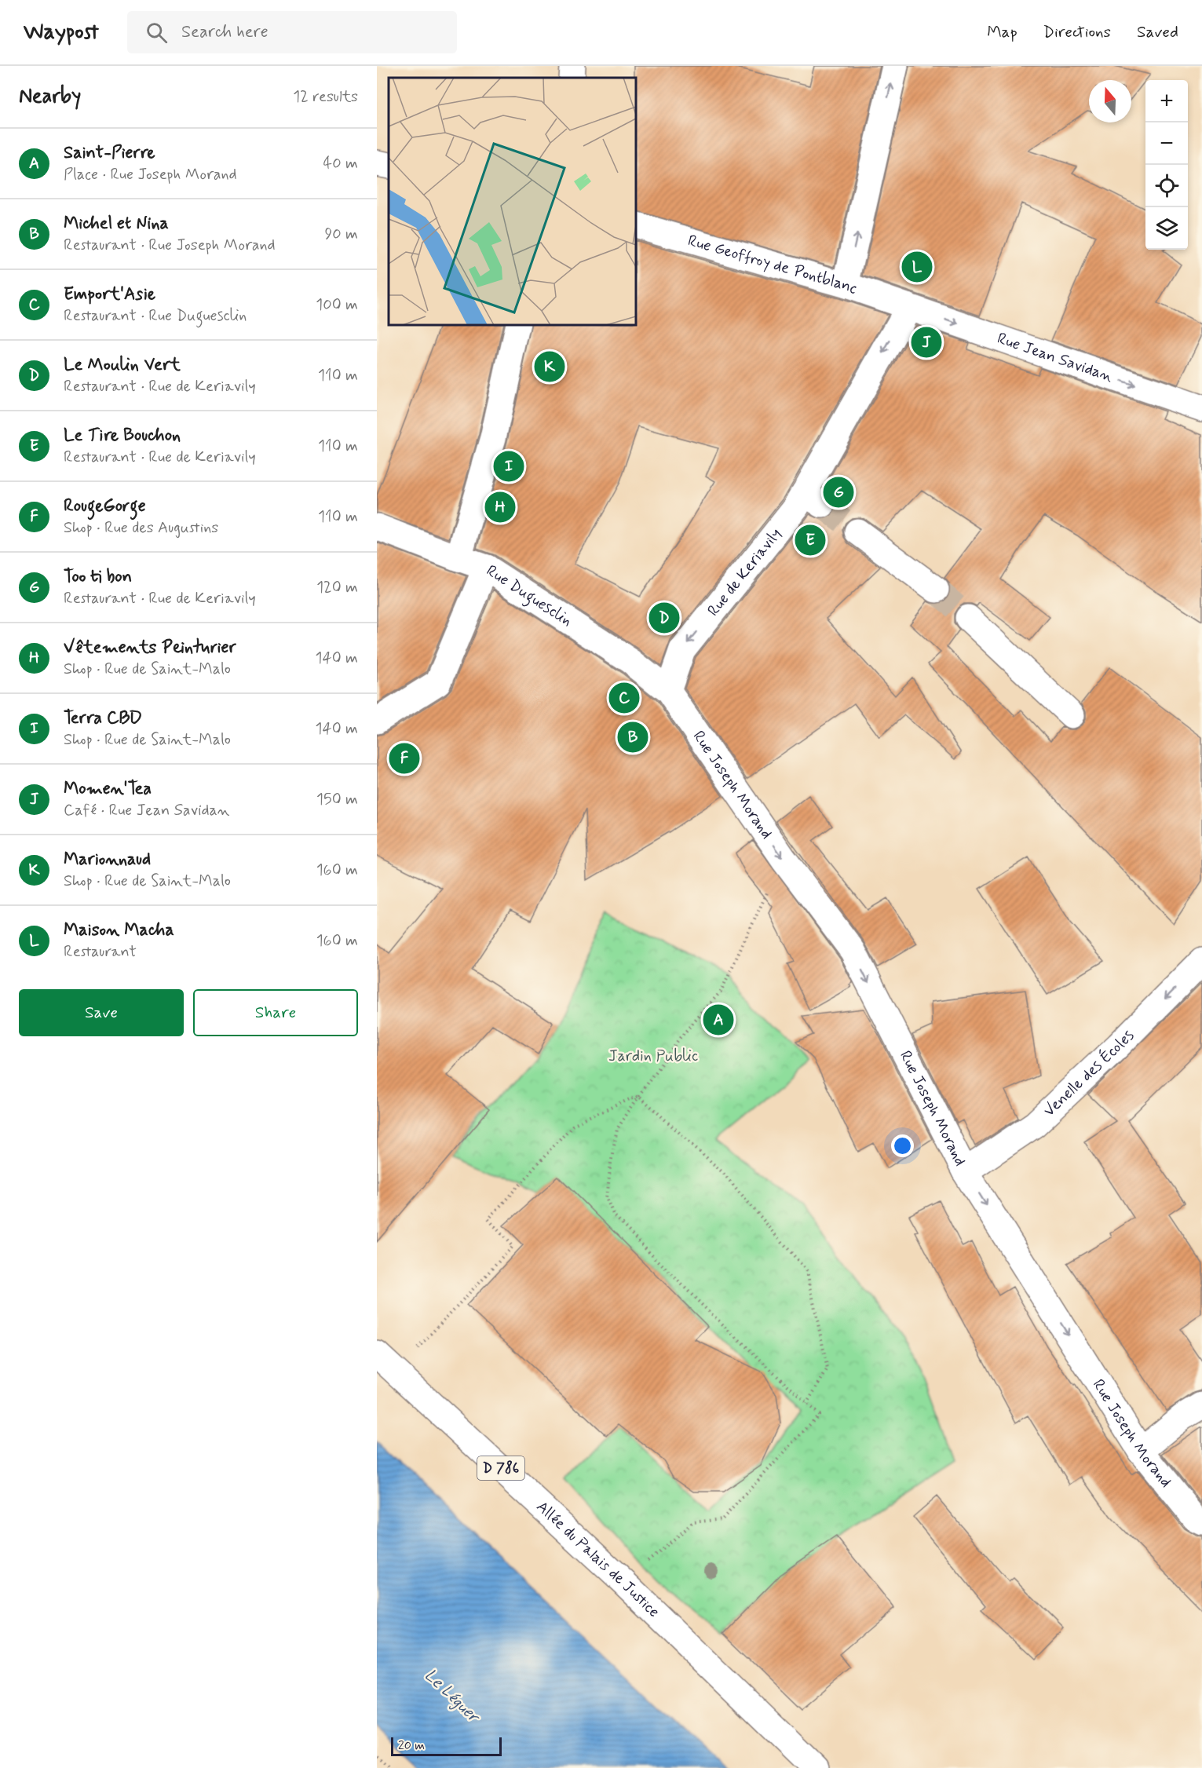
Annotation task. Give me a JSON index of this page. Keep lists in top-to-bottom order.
{
  "streets": {
    "street": [
      "Rue Geoffroy de Pontblanc",
      "Rue Jean Savidan",
      "Rue de Keriavily",
      "Rue Duguesclin",
      "Rue Joseph Morand",
      "Venelle des Écoles",
      "D 786",
      "Allée du Palais de Justice"
    ]
  },
  "crossings": [
    ["Rue Geoffroy de Pontblanc", "Rue Jean Savidan"],
    ["Rue Geoffroy de Pontblanc", "Rue de Keriavily"],
    ["Rue Jean Savidan", "Rue de Keriavily"],
    ["Rue de Keriavily", "Rue Duguesclin"],
    ["Rue de Keriavily", "Rue Joseph Morand"],
    ["Rue Duguesclin", "Rue Joseph Morand"],
    ["Rue Joseph Morand", "Venelle des Écoles"]
  ],
  "one_way": [
    "Rue Jean Savidan",
    "Rue de Keriavily",
    "Rue Joseph Morand",
    "Venelle des Écoles"
  ],
  "water": ["Le Léguer"],
  "parks": ["Jardin Public"],
  "scale_bar": "20 m",
  "north": "top",
  "page": {
    "header": "Waypost",
    "search": "Search here",
    "nav": ["Map", "Directions", "Saved"],
    "heading": ["Nearby", "12 results"],
    "map_buttons": ["+", "−"],
    "list": [
      {
        "mark": "A",
        "name": "Saint-Pierre",
        "note": "Place · Rue Joseph Morand",
        "value": "40 m"
      },
      {
        "mark": "B",
        "name": "Michel et Nina",
        "note": "Restaurant · Rue Joseph Morand",
        "value": "90 m"
      },
      {
        "mark": "C",
        "name": "Emport'Asie",
        "note": "Restaurant · Rue Duguesclin",
        "value": "100 m"
      },
      {
        "mark": "D",
        "name": "Le Moulin Vert",
        "note": "Restaurant · Rue de Keriavily",
        "value": "110 m"
      },
      {
        "mark": "E",
        "name": "Le Tire Bouchon",
        "note": "Restaurant · Rue de Keriavily",
        "value": "110 m"
      },
      {
        "mark": "F",
        "name": "RougeGorge",
        "note": "Shop · Rue des Augustins",
        "value": "110 m"
      },
      {
        "mark": "G",
        "name": "Too ti bon",
        "note": "Restaurant · Rue de Keriavily",
        "value": "120 m"
      },
      {
        "mark": "H",
        "name": "Vêtements Peinturier",
        "note": "Shop · Rue de Saint-Malo",
        "value": "140 m"
      },
      {
        "mark": "I",
        "name": "Terra CBD",
        "note": "Shop · Rue de Saint-Malo",
        "value": "140 m"
      },
      {
        "mark": "J",
        "name": "Momen'Tea",
        "note": "Café · Rue Jean Savidan",
        "value": "150 m"
      },
      {
        "mark": "K",
        "name": "Marionnaud",
        "note": "Shop · Rue de Saint-Malo",
        "value": "160 m"
      },
      {
        "mark": "L",
        "name": "Maison Macha",
        "note": "Restaurant",
        "value": "160 m"
      }
    ],
    "pins": [
      "L",
      "J",
      "K",
      "I",
      "G",
      "H",
      "E",
      "D",
      "C",
      "B",
      "F",
      "A"
    ],
    "buttons": ["Save", "Share"],
    "scale": "20 m"
  }
}
